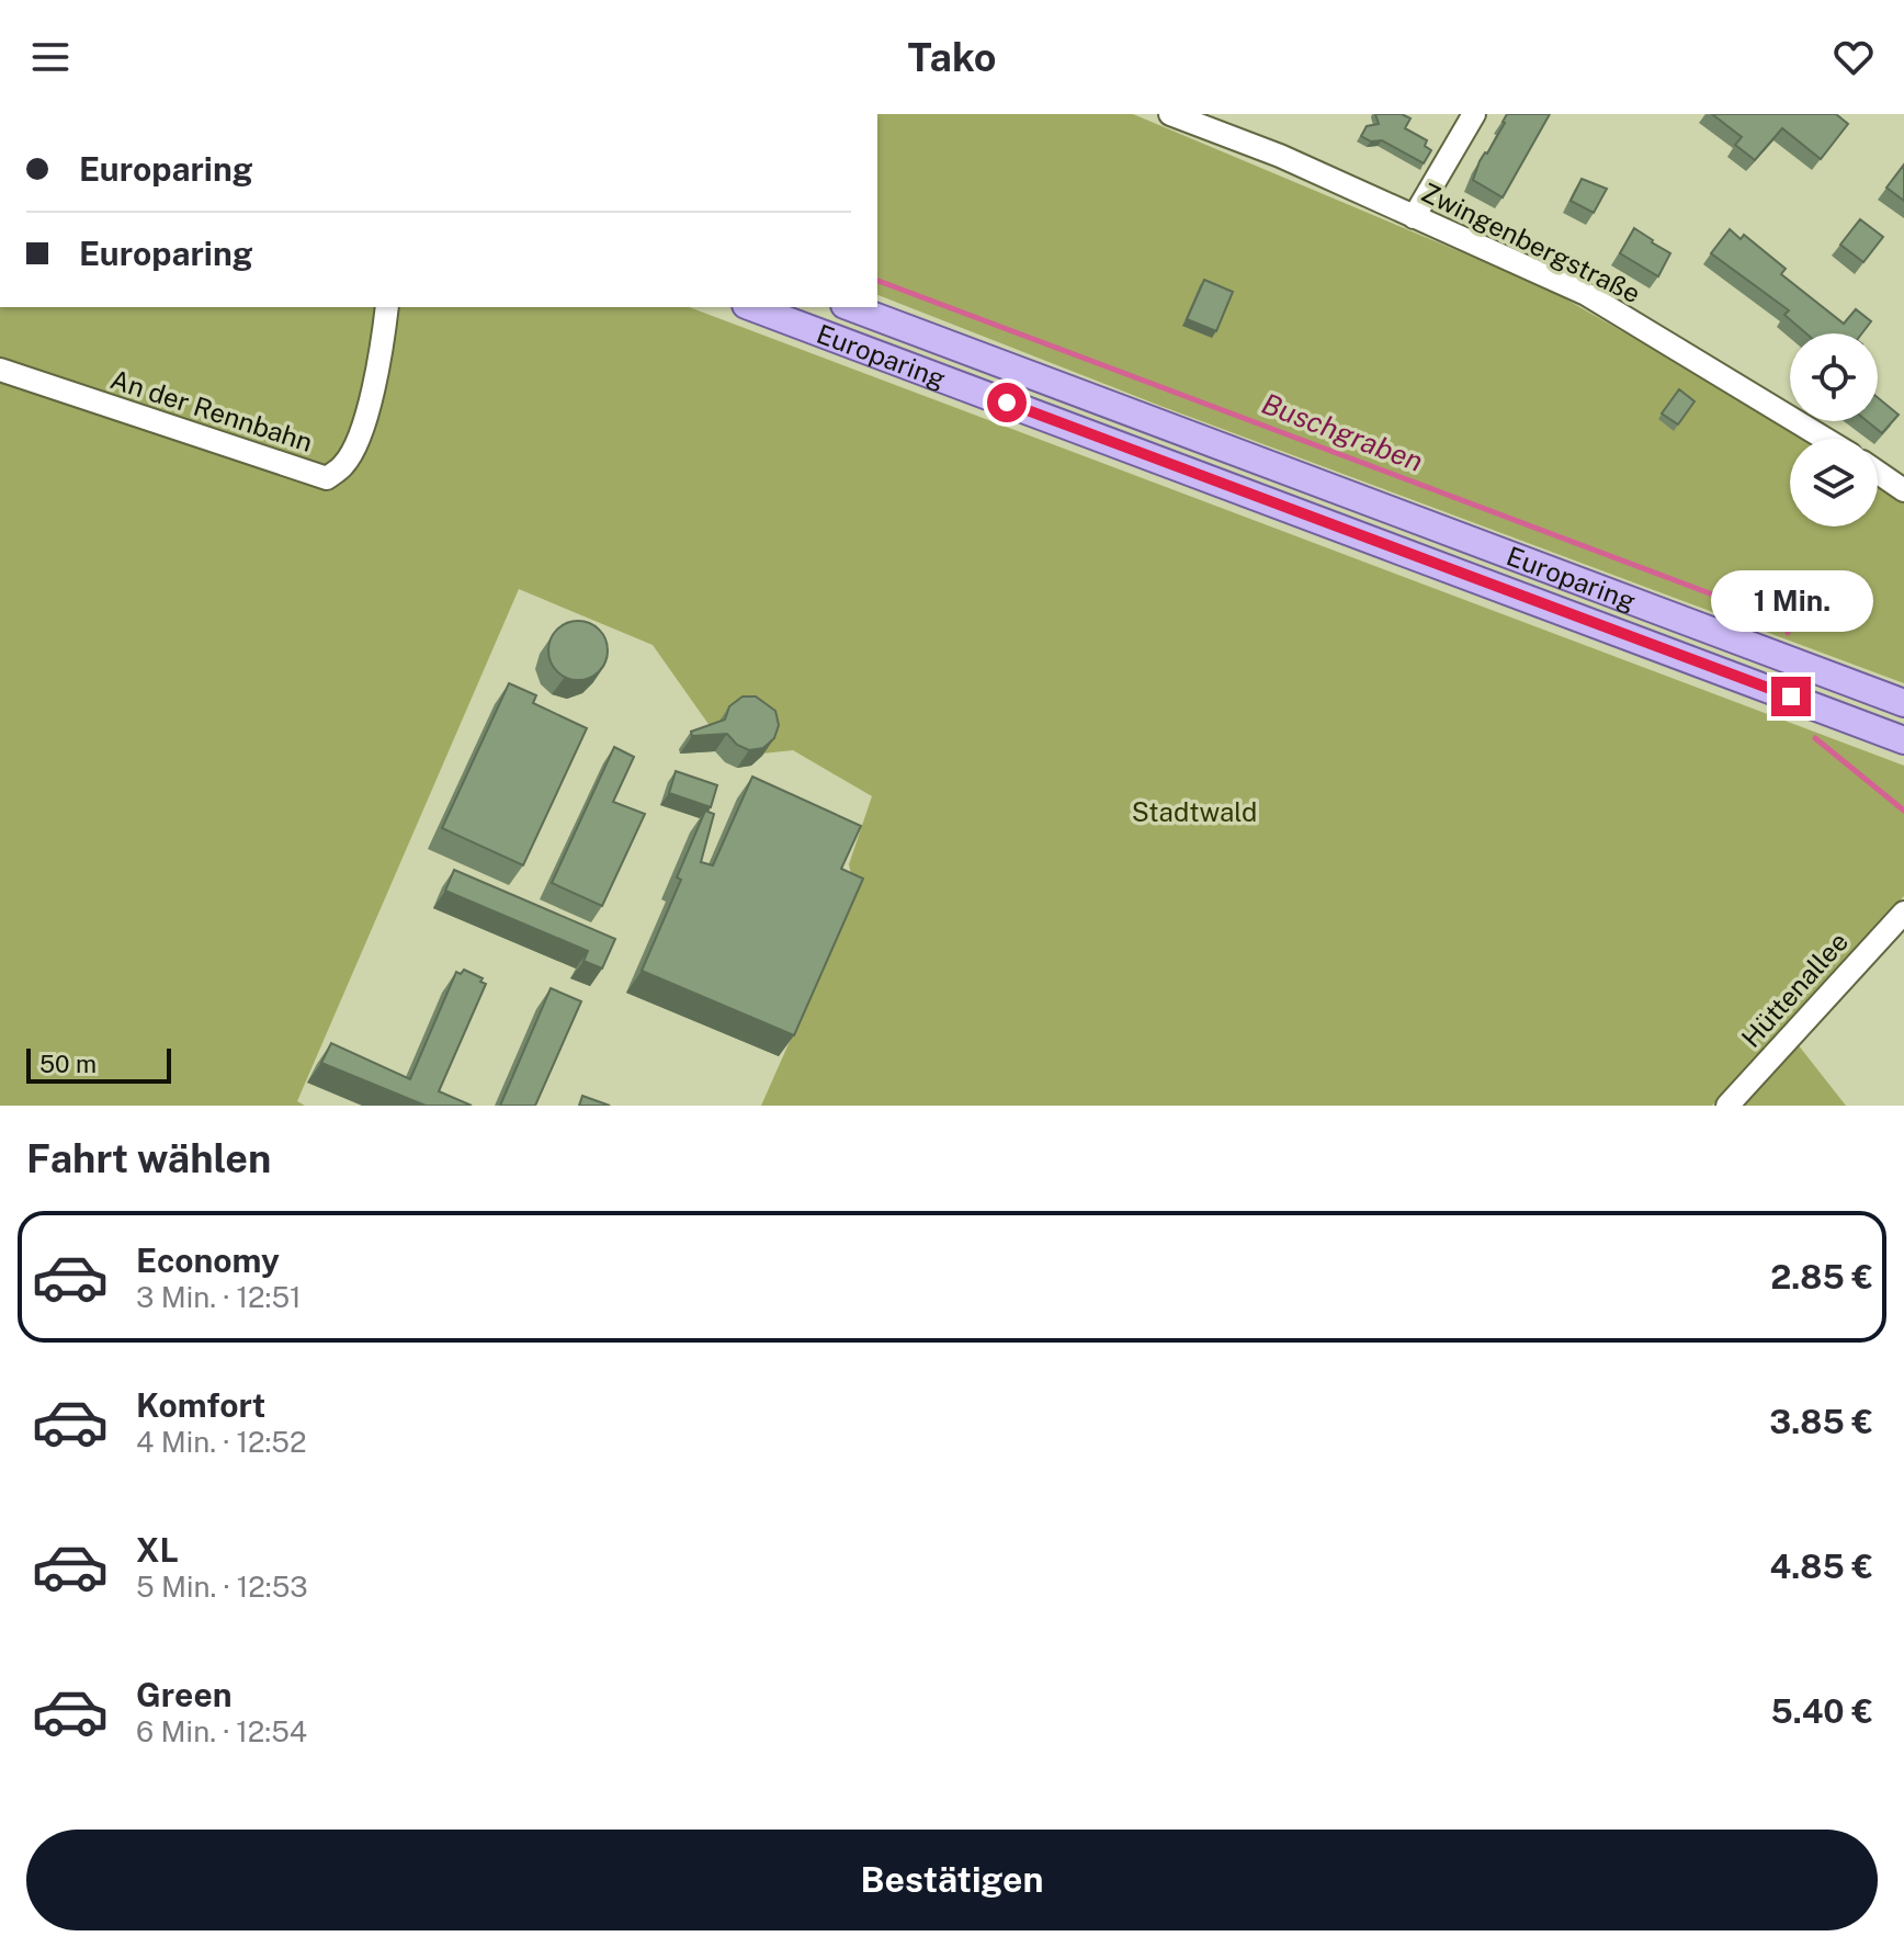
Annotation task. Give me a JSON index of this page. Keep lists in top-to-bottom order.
{
  "streets": {
    "main road": ["Europaring"],
    "street": ["Zwingenbergstraße", "An der Rennbahn", "Hüttenallee"]
  },
  "water": ["Buschgraben"],
  "parks": ["Stadtwald"],
  "scale_bar": "50 m",
  "page": {
    "header": "Tako",
    "banner": ["Europaring", "Europaring"],
    "bubble": "1 Min.",
    "scale": "50 m",
    "heading": "Fahrt wählen",
    "list": [
      {
        "name": "Economy",
        "note": "3 Min. · 12:51",
        "value": "2.85 €"
      },
      {
        "name": "Komfort",
        "note": "4 Min. · 12:52",
        "value": "3.85 €"
      },
      {
        "name": "XL",
        "note": "5 Min. · 12:53",
        "value": "4.85 €"
      },
      {
        "name": "Green",
        "note": "6 Min. · 12:54",
        "value": "5.40 €"
      }
    ],
    "buttons": "Bestätigen"
  }
}
